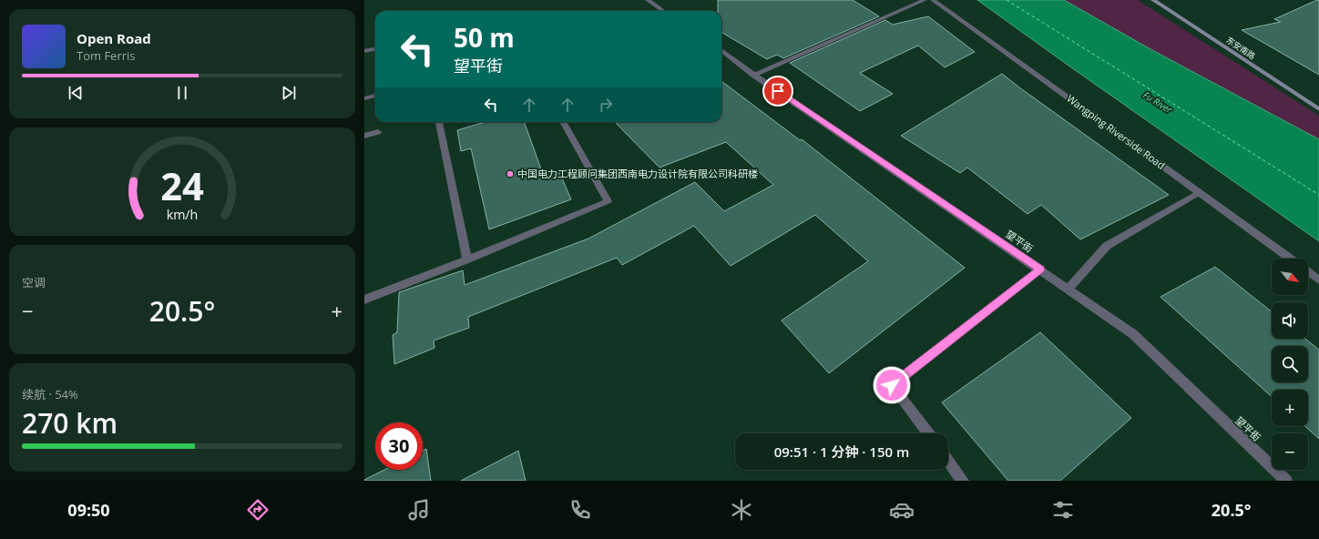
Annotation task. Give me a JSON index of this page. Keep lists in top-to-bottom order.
{
  "streets": {
    "street": ["东安南路", "Wangping Riverside Road", "望平街"]
  },
  "water": ["Fu River"],
  "places": ["中国电力工程顾问集团西南电力设计院有限公司科研楼"],
  "north": "bottom right",
  "page": {
    "turn": ["50 m", "望平街"],
    "song": ["Open Road", "Tom Ferris"],
    "tile": [
      "空调",
      ["续航 · 54%", "270 km"]
    ],
    "map_buttons": ["+", "−"],
    "heat": ["−", "20.5°", "+"],
    "limit": "30",
    "trip": "09:51 · 1 分钟 · 150 m",
    "tabs": ["09:50", "20.5°"],
    "gauge": ["24", "km/h"]
  }
}
